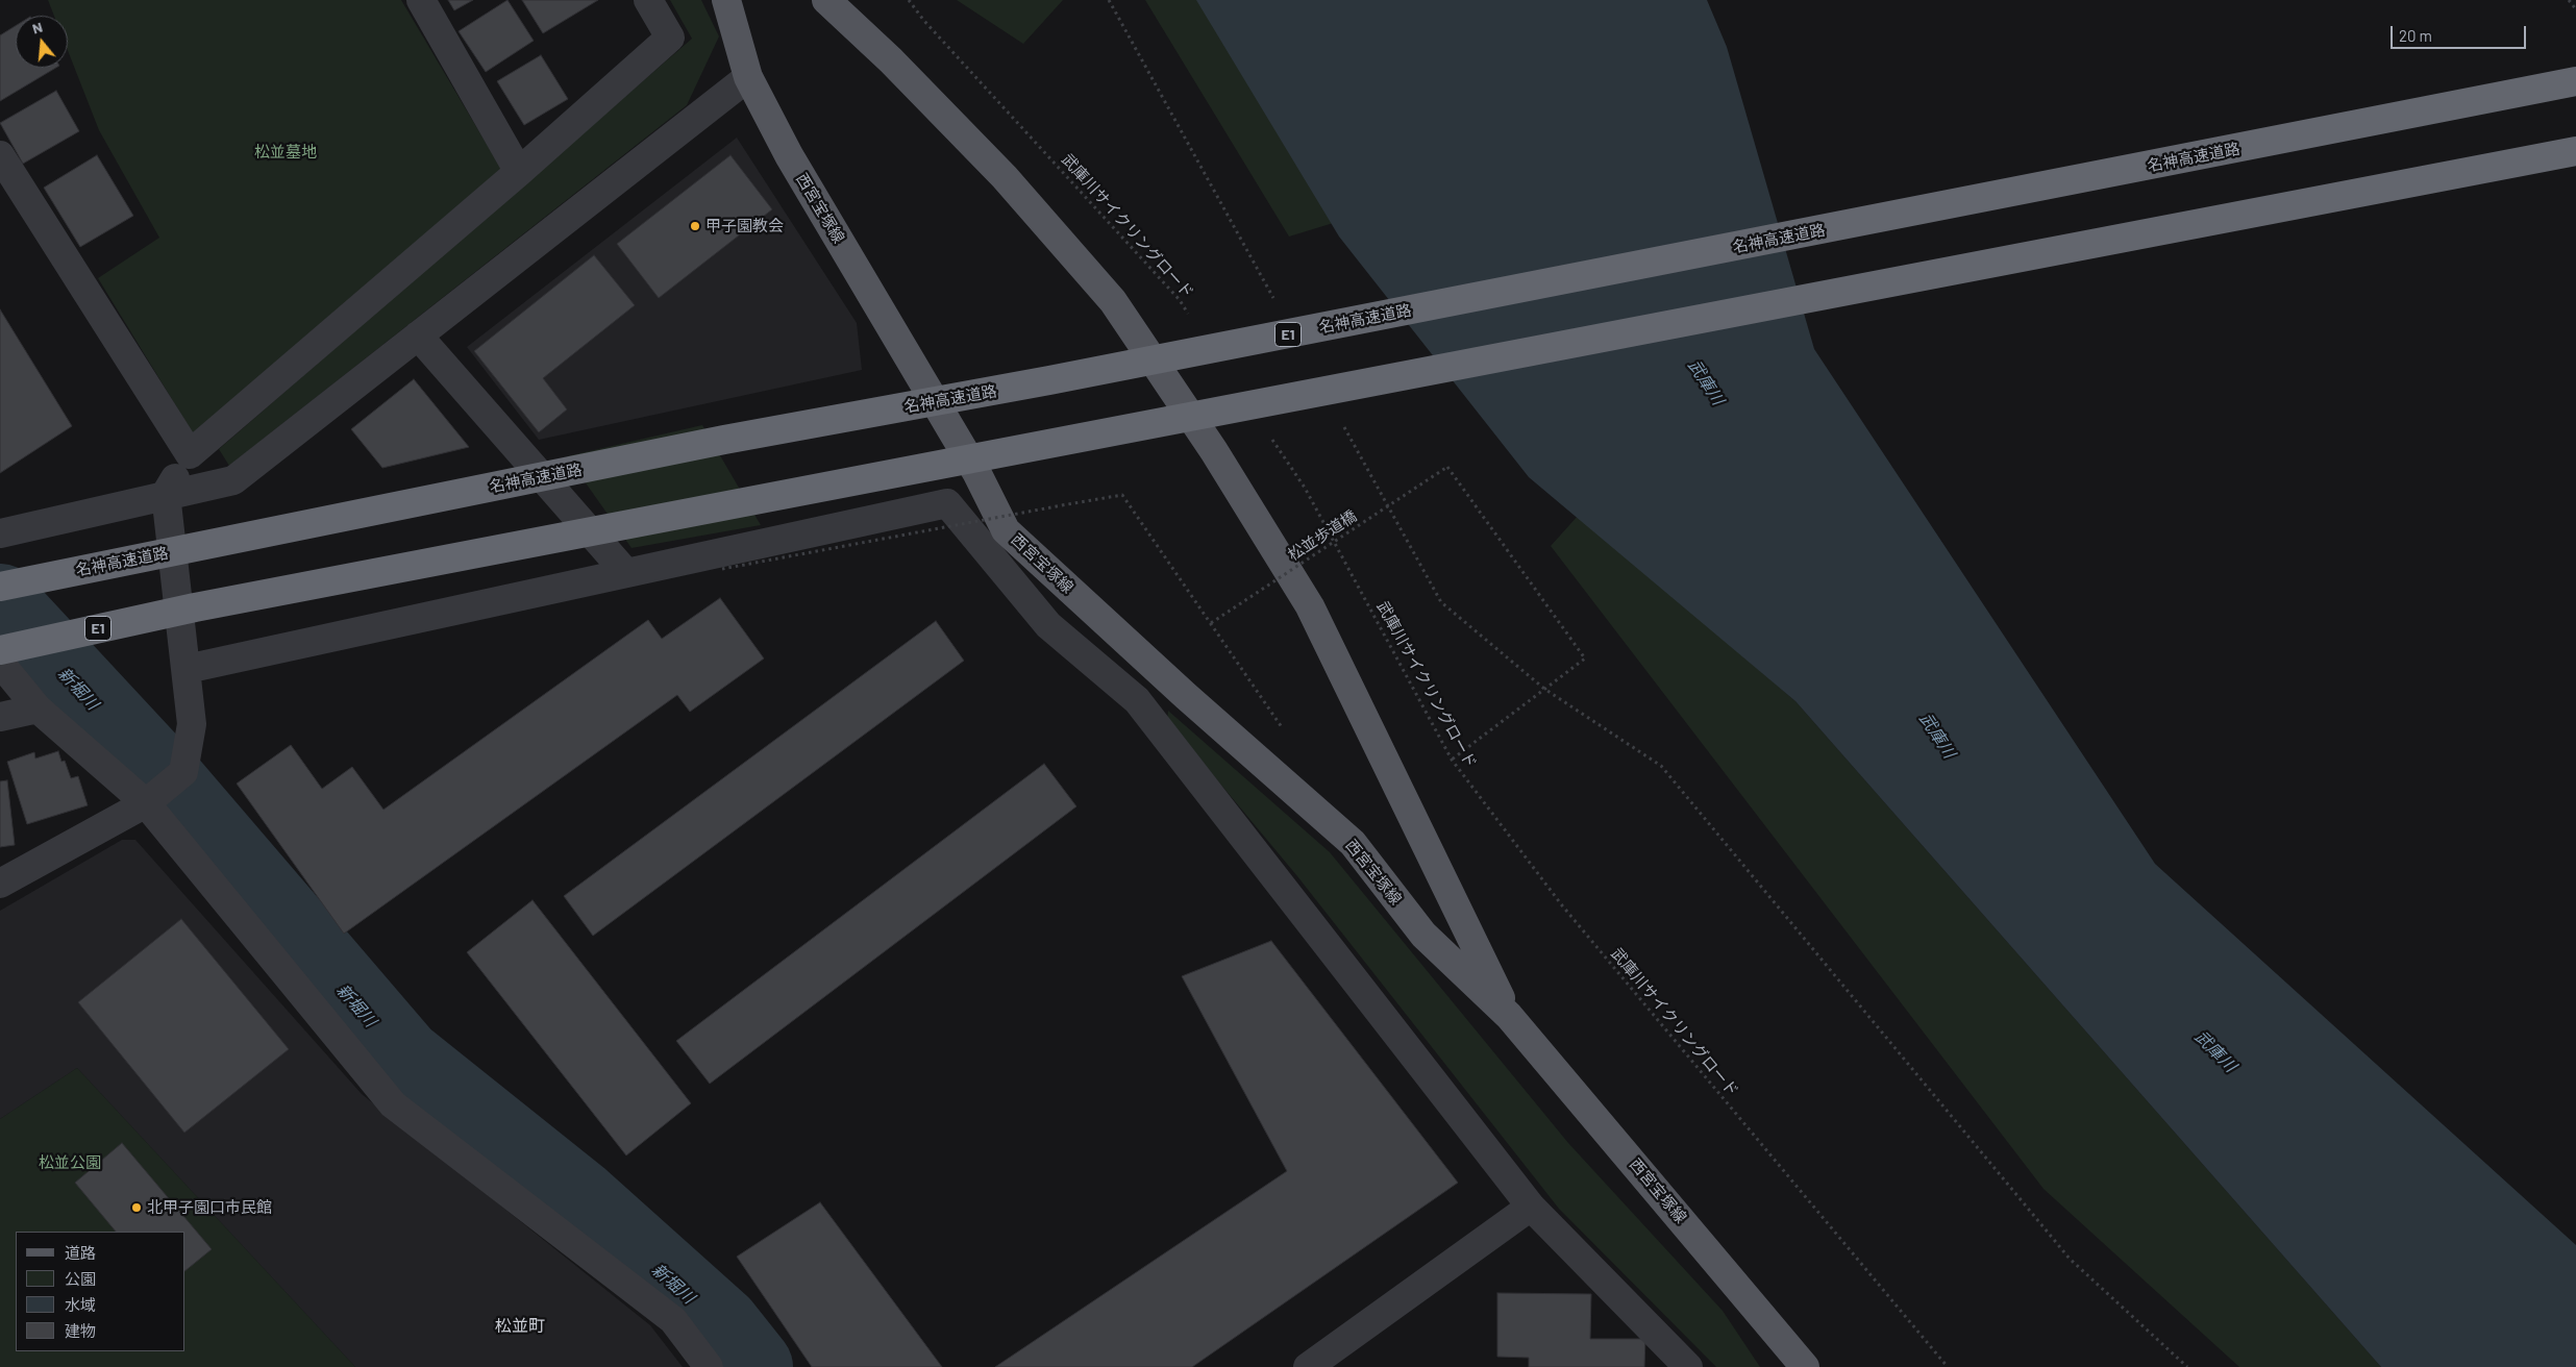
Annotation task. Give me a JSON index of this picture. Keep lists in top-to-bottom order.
{
  "streets": {
    "highway": ["名神高速道路", "E1"],
    "main road": ["西宮宝塚線"],
    "path": ["武庫川サイクリングロード", "松並歩道橋"]
  },
  "districts": ["松並町"],
  "water": ["武庫川", "新堀川"],
  "parks": ["松並墓地", "松並公園"],
  "places": ["甲子園教会", "北甲子園口市民館"],
  "legend": [
    "道路",
    "公園",
    "水域",
    "建物"
  ],
  "scale_bar": "20 m",
  "north": "top"
}
